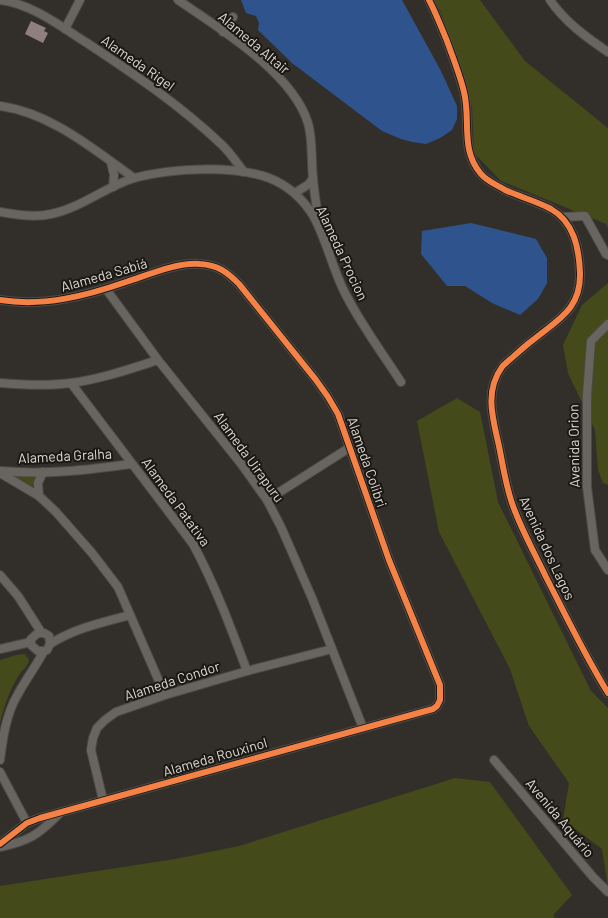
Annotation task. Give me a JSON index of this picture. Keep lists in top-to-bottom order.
{
  "streets": {
    "street": [
      "Alameda Altair",
      "Alameda Rigel",
      "Alameda Procion",
      "Alameda Sabiá",
      "Avenida Orion",
      "Alameda Gralha",
      "Alameda Uirapuru",
      "Alameda Colibri",
      "Alameda Patativa",
      "Avenida dos Lagos",
      "Alameda Condor",
      "Alameda Rouxinol",
      "Avenida Aquário"
    ]
  },
  "crossings": [
    ["Alameda Altair", "Alameda Procion"],
    ["Alameda Rigel", "Alameda Procion"],
    ["Alameda Sabiá", "Alameda Uirapuru"],
    ["Alameda Sabiá", "Alameda Colibri"],
    ["Alameda Gralha", "Alameda Patativa"],
    ["Alameda Uirapuru", "Alameda Condor"],
    ["Alameda Uirapuru", "Alameda Rouxinol"],
    ["Alameda Colibri", "Alameda Rouxinol"],
    ["Alameda Patativa", "Alameda Condor"],
    ["Alameda Condor", "Alameda Rouxinol"]
  ]
}
